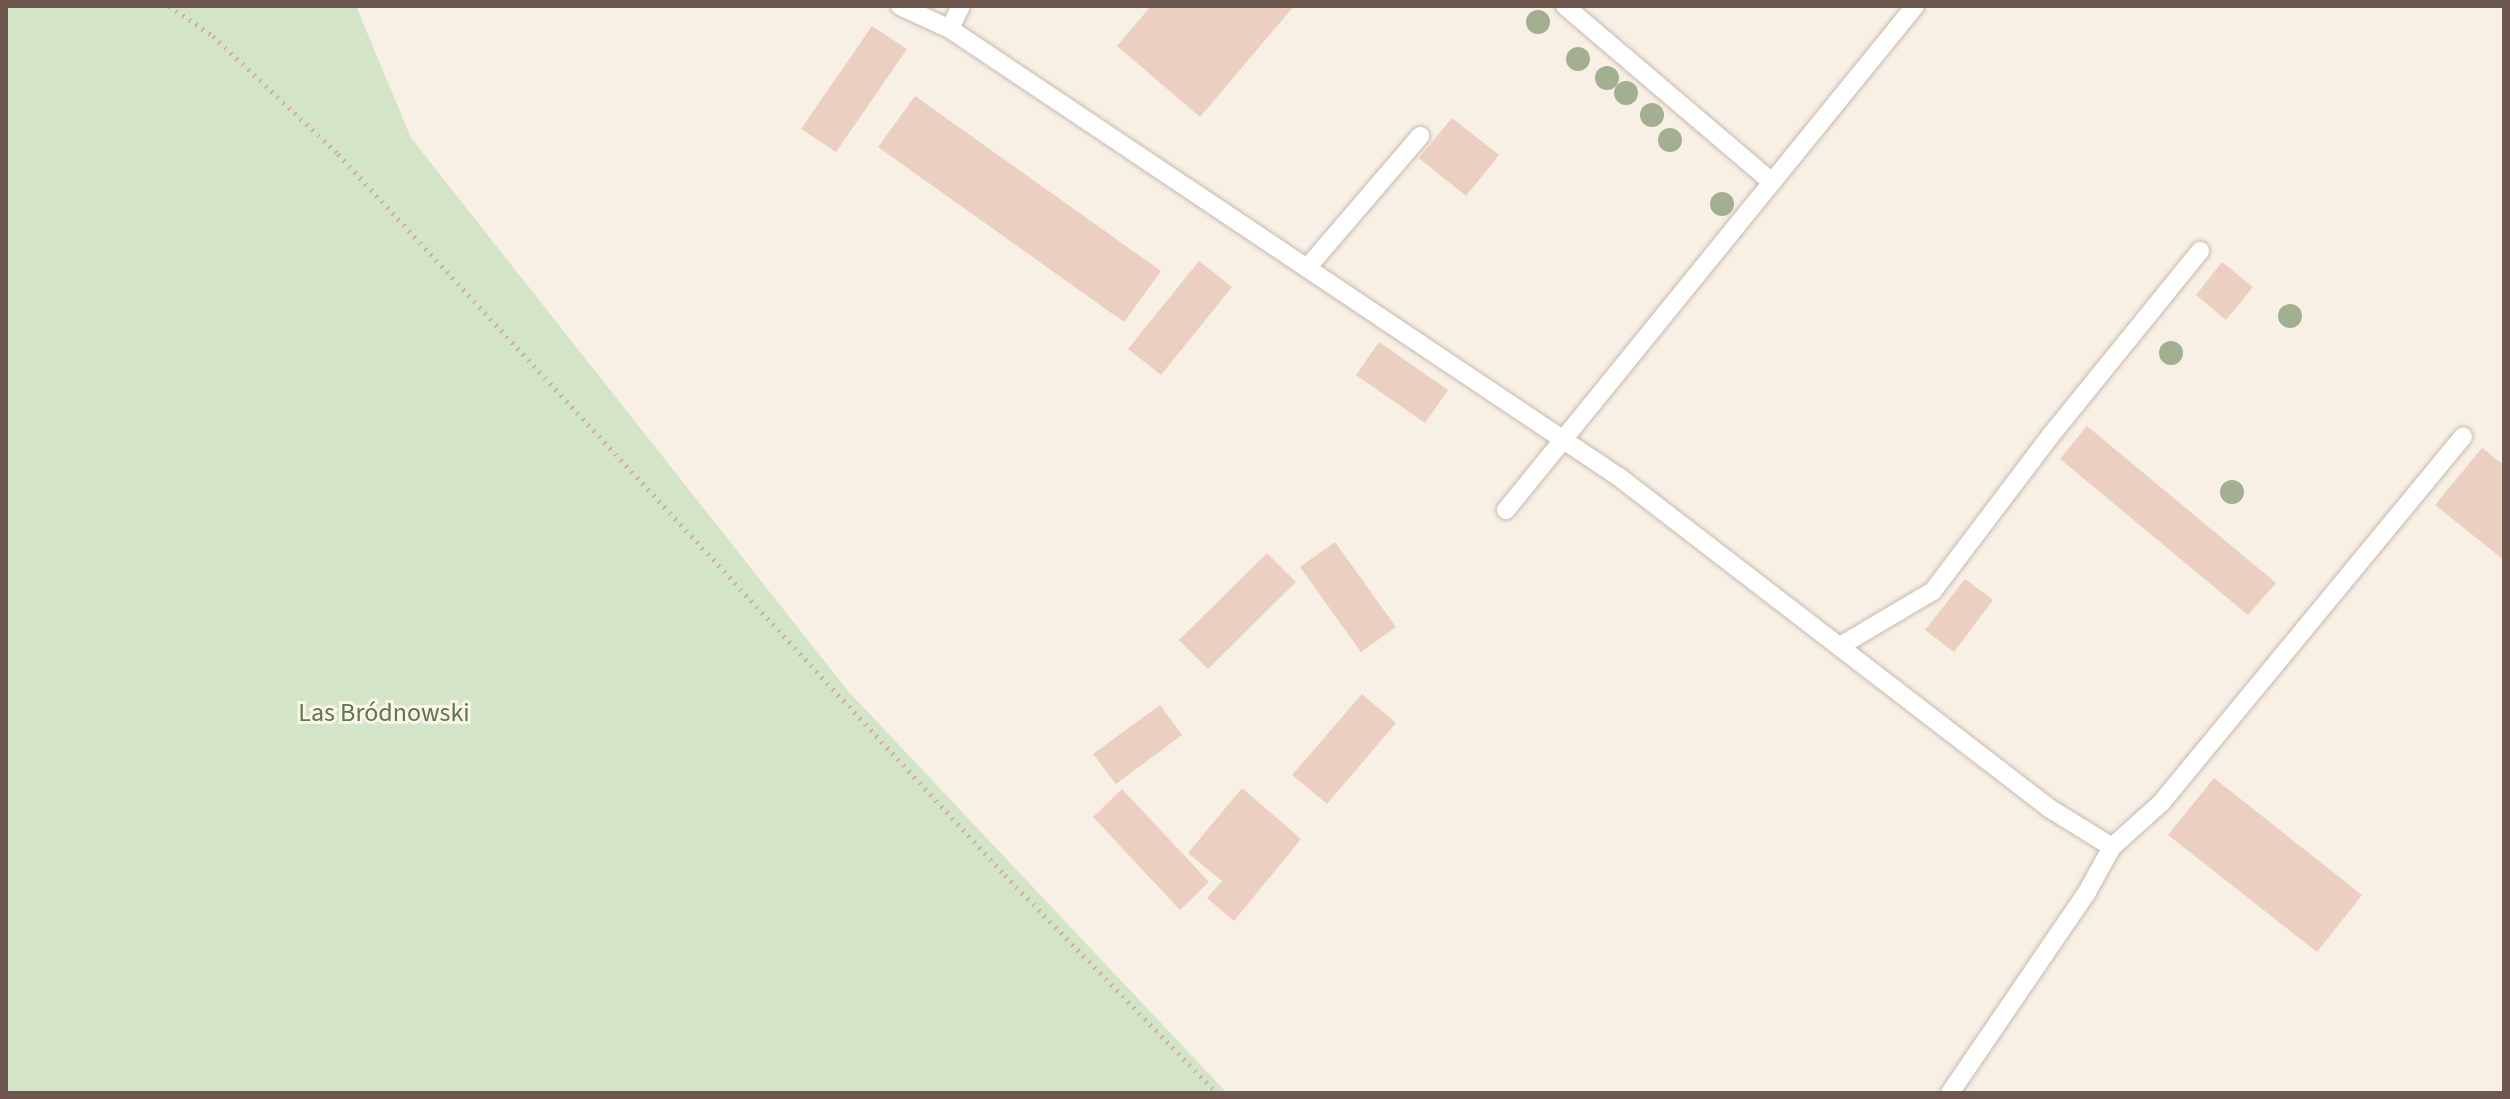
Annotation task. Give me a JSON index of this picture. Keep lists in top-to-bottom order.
{
  "parks": ["Las Bródnowski"]
}
